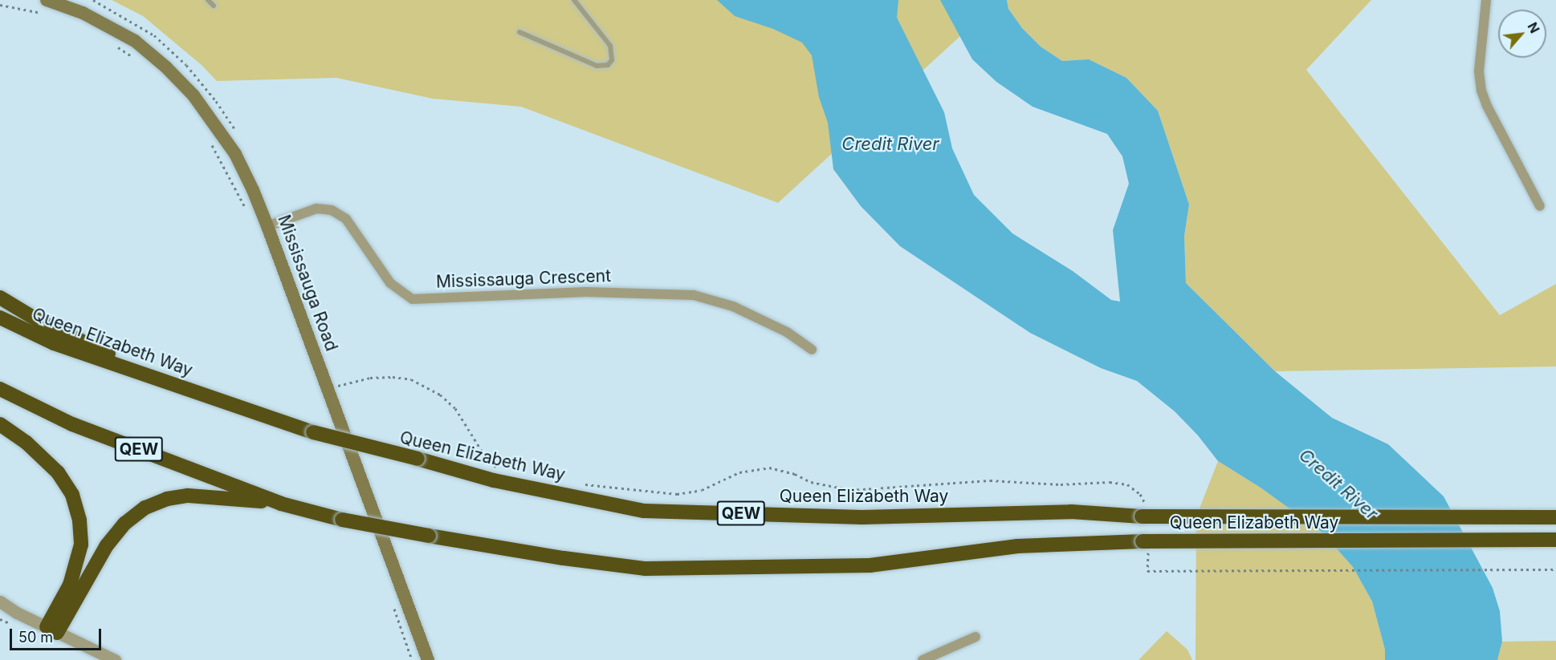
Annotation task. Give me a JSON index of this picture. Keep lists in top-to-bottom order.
{
  "streets": {
    "highway": ["Queen Elizabeth Way", "QEW"],
    "main road": ["Mississauga Road"],
    "street": ["Mississauga Crescent"]
  },
  "crossings": [
    ["Mississauga Crescent", "Mississauga Road"]
  ],
  "water": ["Credit River"],
  "scale_bar": "50 m",
  "north": "top right"
}
